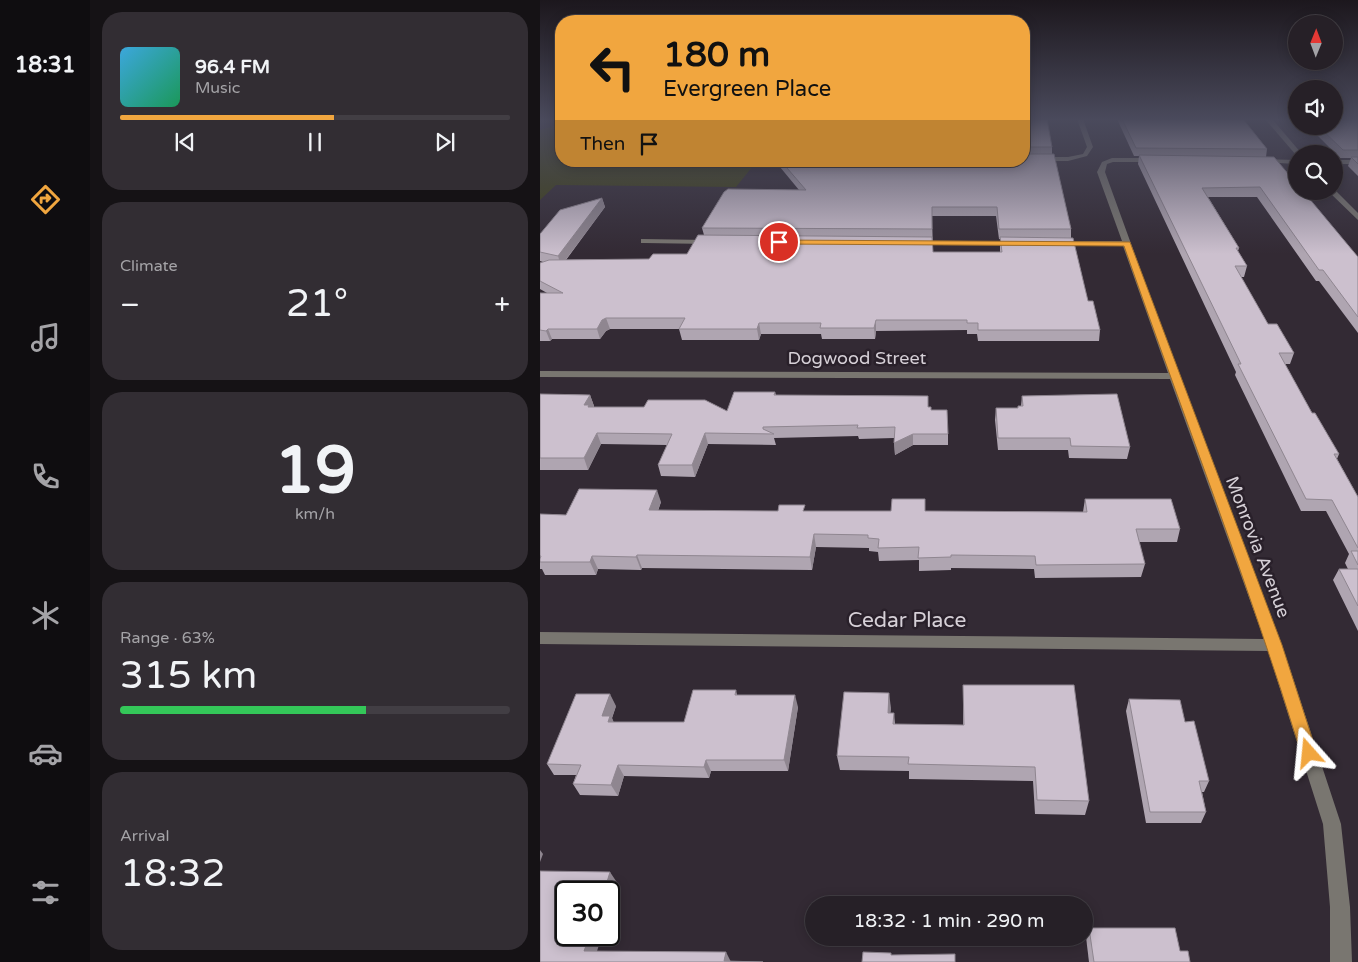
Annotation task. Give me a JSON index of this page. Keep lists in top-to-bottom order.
{
  "streets": {
    "street": ["Dogwood Street", "Monrovia Avenue", "Cedar Place"]
  },
  "crossings": [
    ["Dogwood Street", "Monrovia Avenue"],
    ["Monrovia Avenue", "Cedar Place"]
  ],
  "north": "top",
  "page": {
    "tabs": "18:31",
    "turn": ["180 m", "Evergreen Place"],
    "song": ["96.4 FM", "Music"],
    "then": "Then",
    "tile": [
      "Climate",
      ["19", "km/h"],
      ["Range · 63%", "315 km"],
      ["Arrival", "18:32"]
    ],
    "heat": ["−", "21°", "+"],
    "limit": "30",
    "trip": "18:32 · 1 min · 290 m"
  }
}
